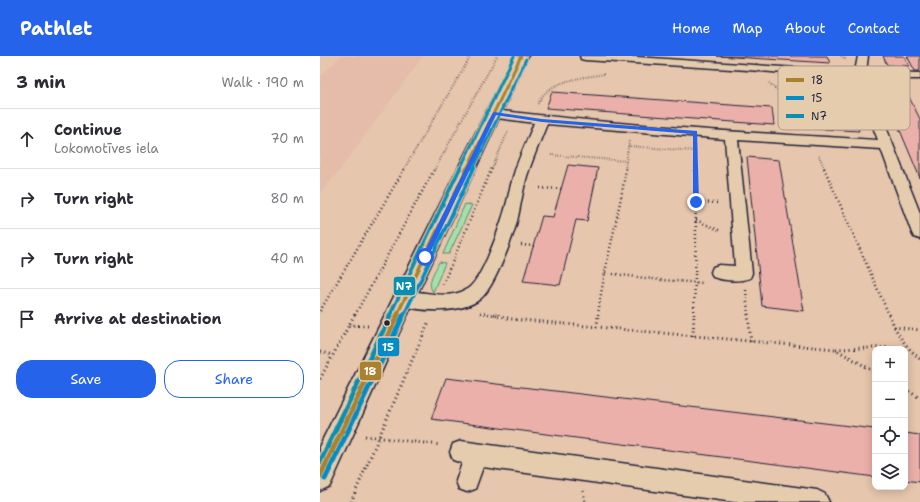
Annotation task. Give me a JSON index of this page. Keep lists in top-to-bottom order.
{
  "lines": ["transit line 18", "transit line N7", "transit line 15"],
  "legend": ["18", "15", "N7"],
  "page": {
    "header": "Pathlet",
    "nav": [
      "Home",
      "Map",
      "About",
      "Contact"
    ],
    "heading": ["3 min", "Walk · 190 m"],
    "list": [
      ["Continue", "Lokomotīves iela", "70 m"],
      ["Turn right", "80 m"],
      ["Turn right", "40 m"],
      "Arrive at destination"
    ],
    "map_buttons": ["+", "−"],
    "buttons": ["Save", "Share"]
  }
}
